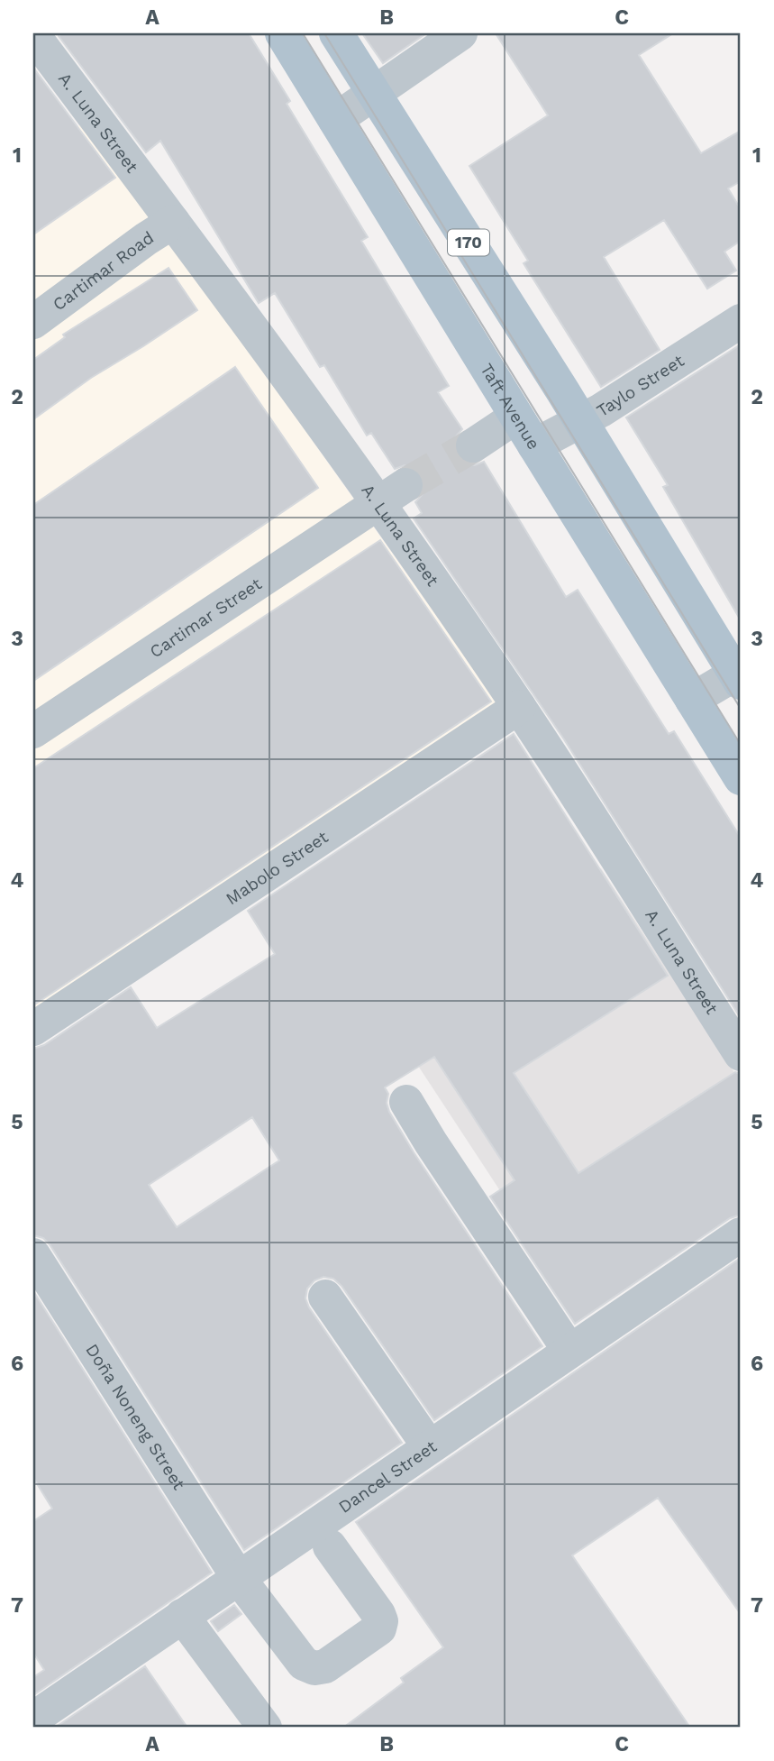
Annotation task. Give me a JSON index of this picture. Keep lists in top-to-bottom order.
{
  "streets": {
    "main road": ["170", "Taft Avenue"],
    "street": [
      "A. Luna Street",
      "Cartimar Road",
      "Taylo Street",
      "Cartimar Street",
      "Mabolo Street",
      "Doña Noneng Street",
      "Dancel Street"
    ]
  },
  "crossings": [
    ["A. Luna Street", "Cartimar Road"],
    ["A. Luna Street", "Cartimar Street"],
    ["A. Luna Street", "Mabolo Street"],
    ["170", "Taylo Street"],
    ["Taylo Street", "Taft Avenue"],
    ["Doña Noneng Street", "Dancel Street"]
  ],
  "grid": {
    "columns": ["A", "B", "C"],
    "rows": [
      "1",
      "2",
      "3",
      "4",
      "5",
      "6",
      "7"
    ]
  }
}
